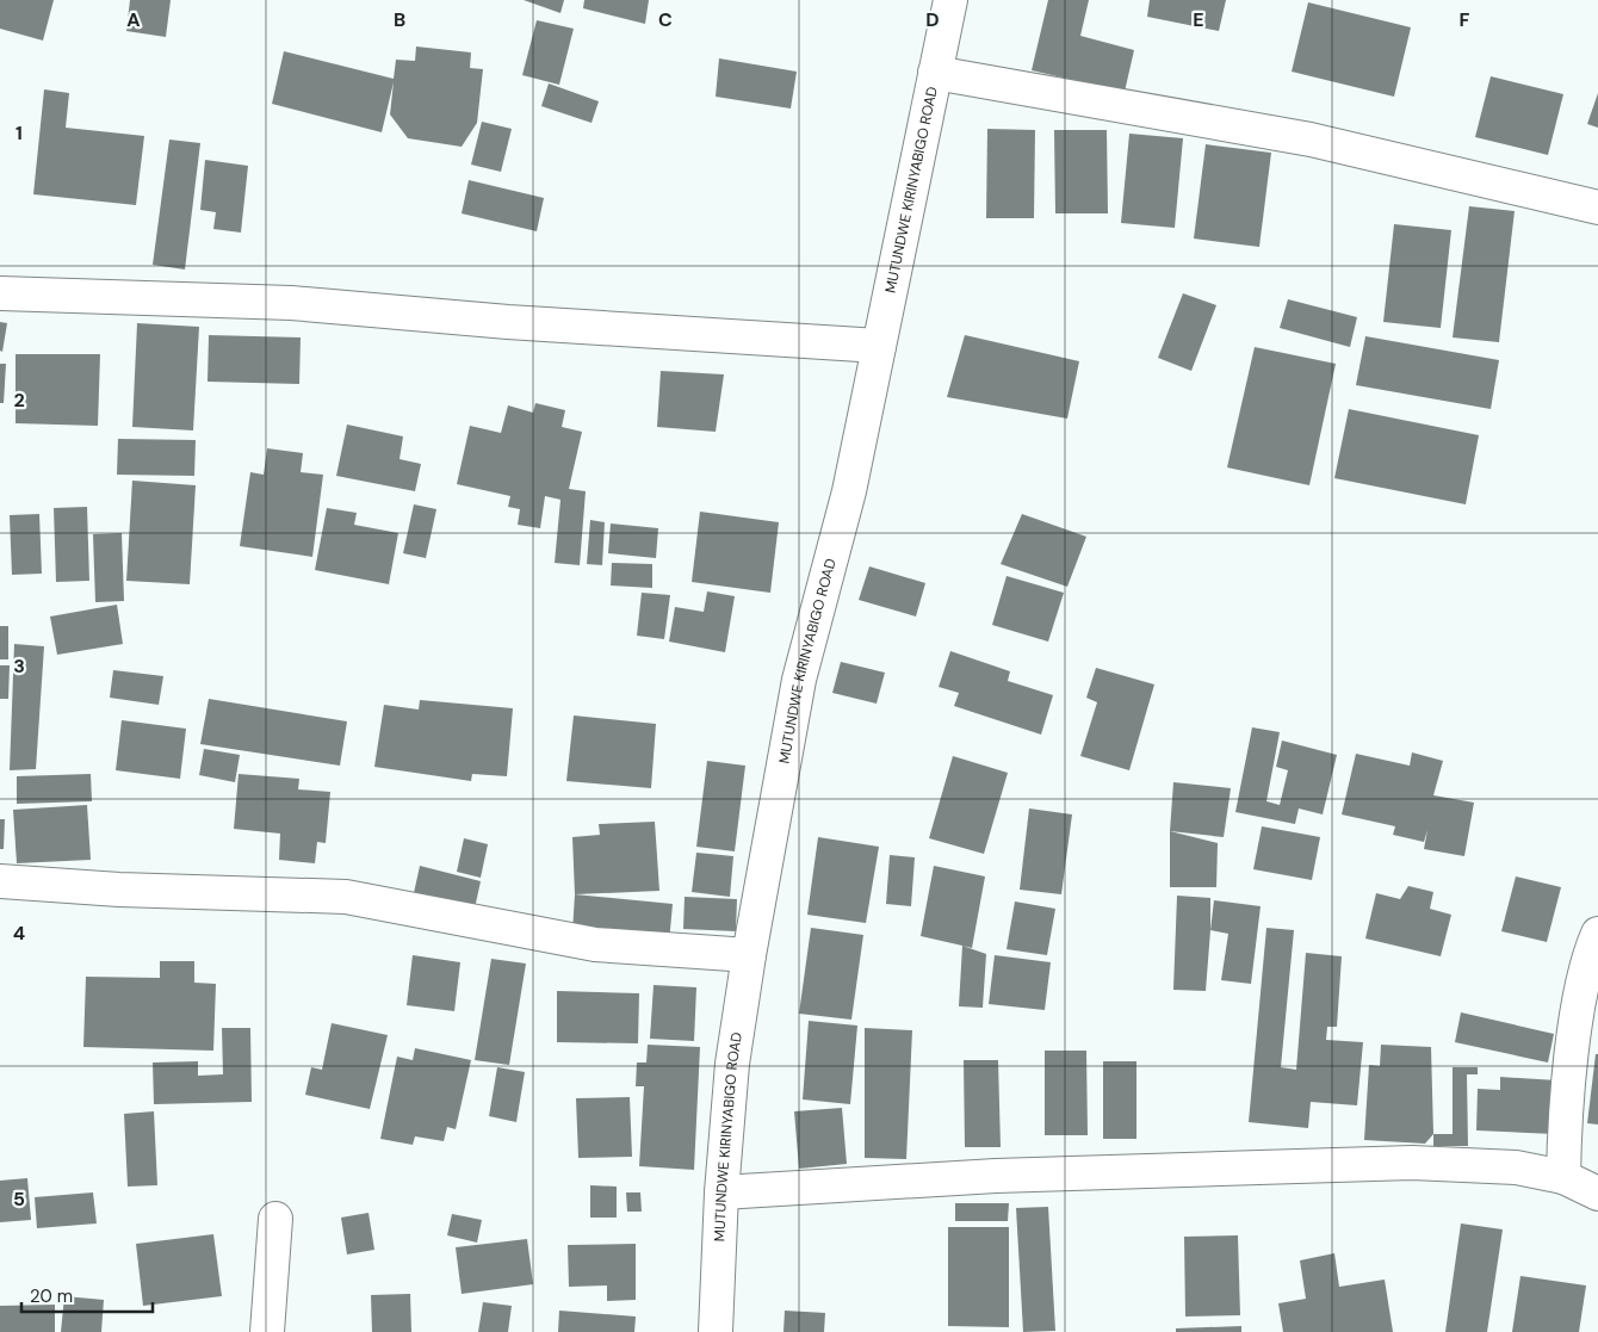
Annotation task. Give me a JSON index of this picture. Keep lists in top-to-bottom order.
{
  "streets": {
    "street": ["MUTUNDWE KIRINYABIGO ROAD"]
  },
  "scale_bar": "20 m",
  "grid": {
    "columns": [
      "A",
      "B",
      "C",
      "D",
      "E",
      "F"
    ],
    "rows": [
      "1",
      "2",
      "3",
      "4",
      "5"
    ]
  }
}
